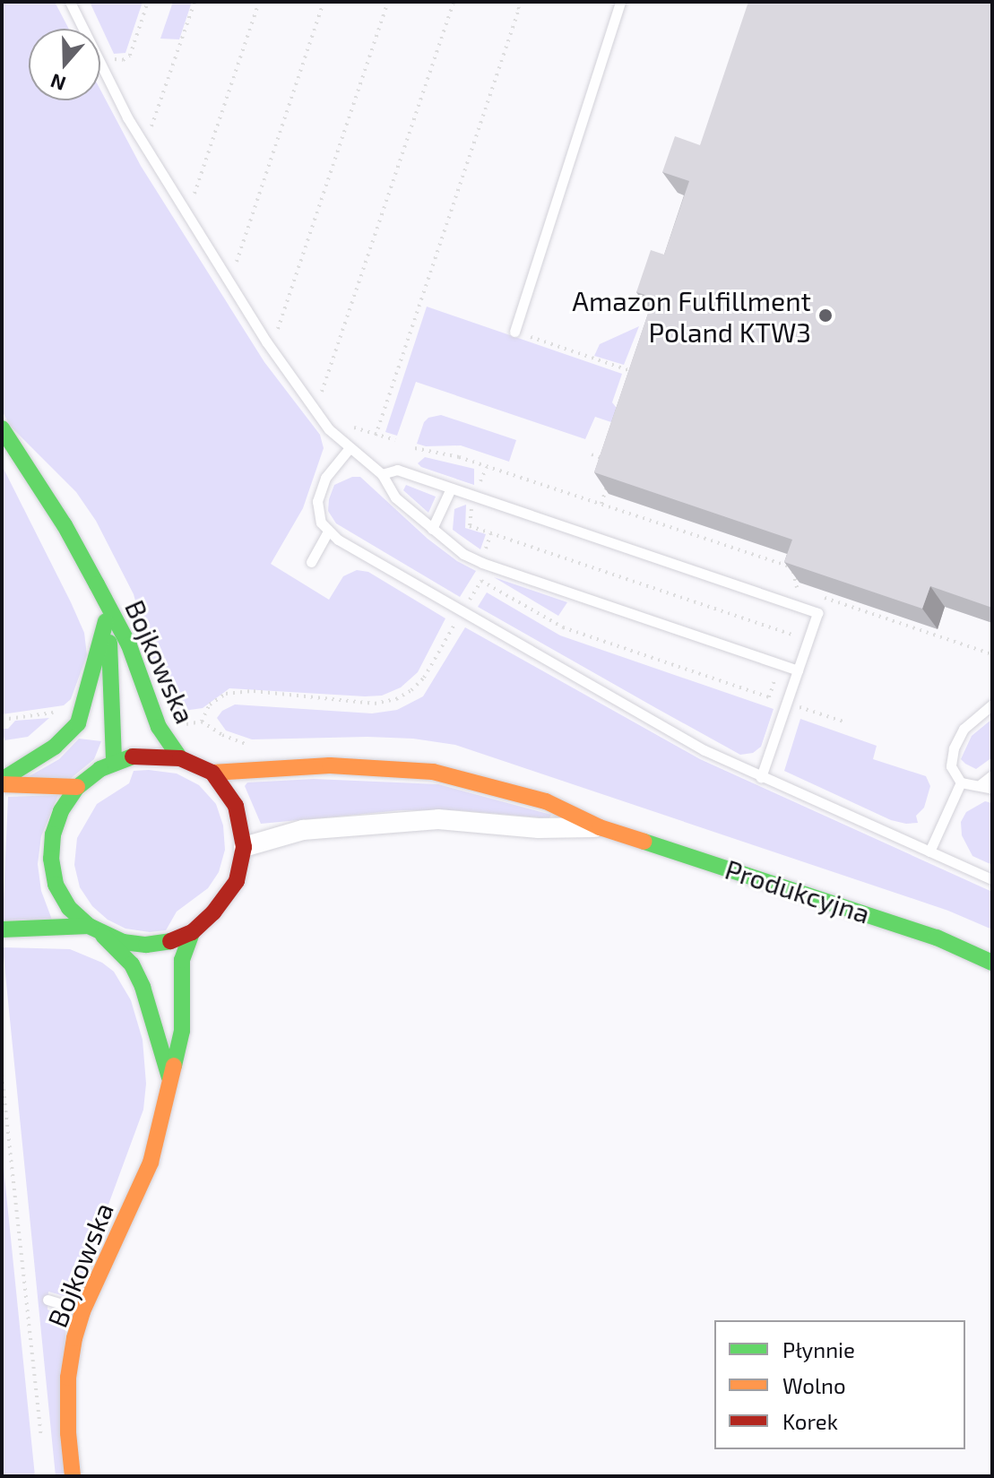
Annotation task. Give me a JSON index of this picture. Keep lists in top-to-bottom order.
{
  "streets": {
    "street": ["Bojkowska", "Produkcyjna"]
  },
  "crossings": [
    ["Bojkowska", "Produkcyjna"]
  ],
  "places": ["Amazon Fulfillment Poland KTW3"],
  "legend": ["Płynnie", "Wolno", "Korek"],
  "north": "bottom"
}
